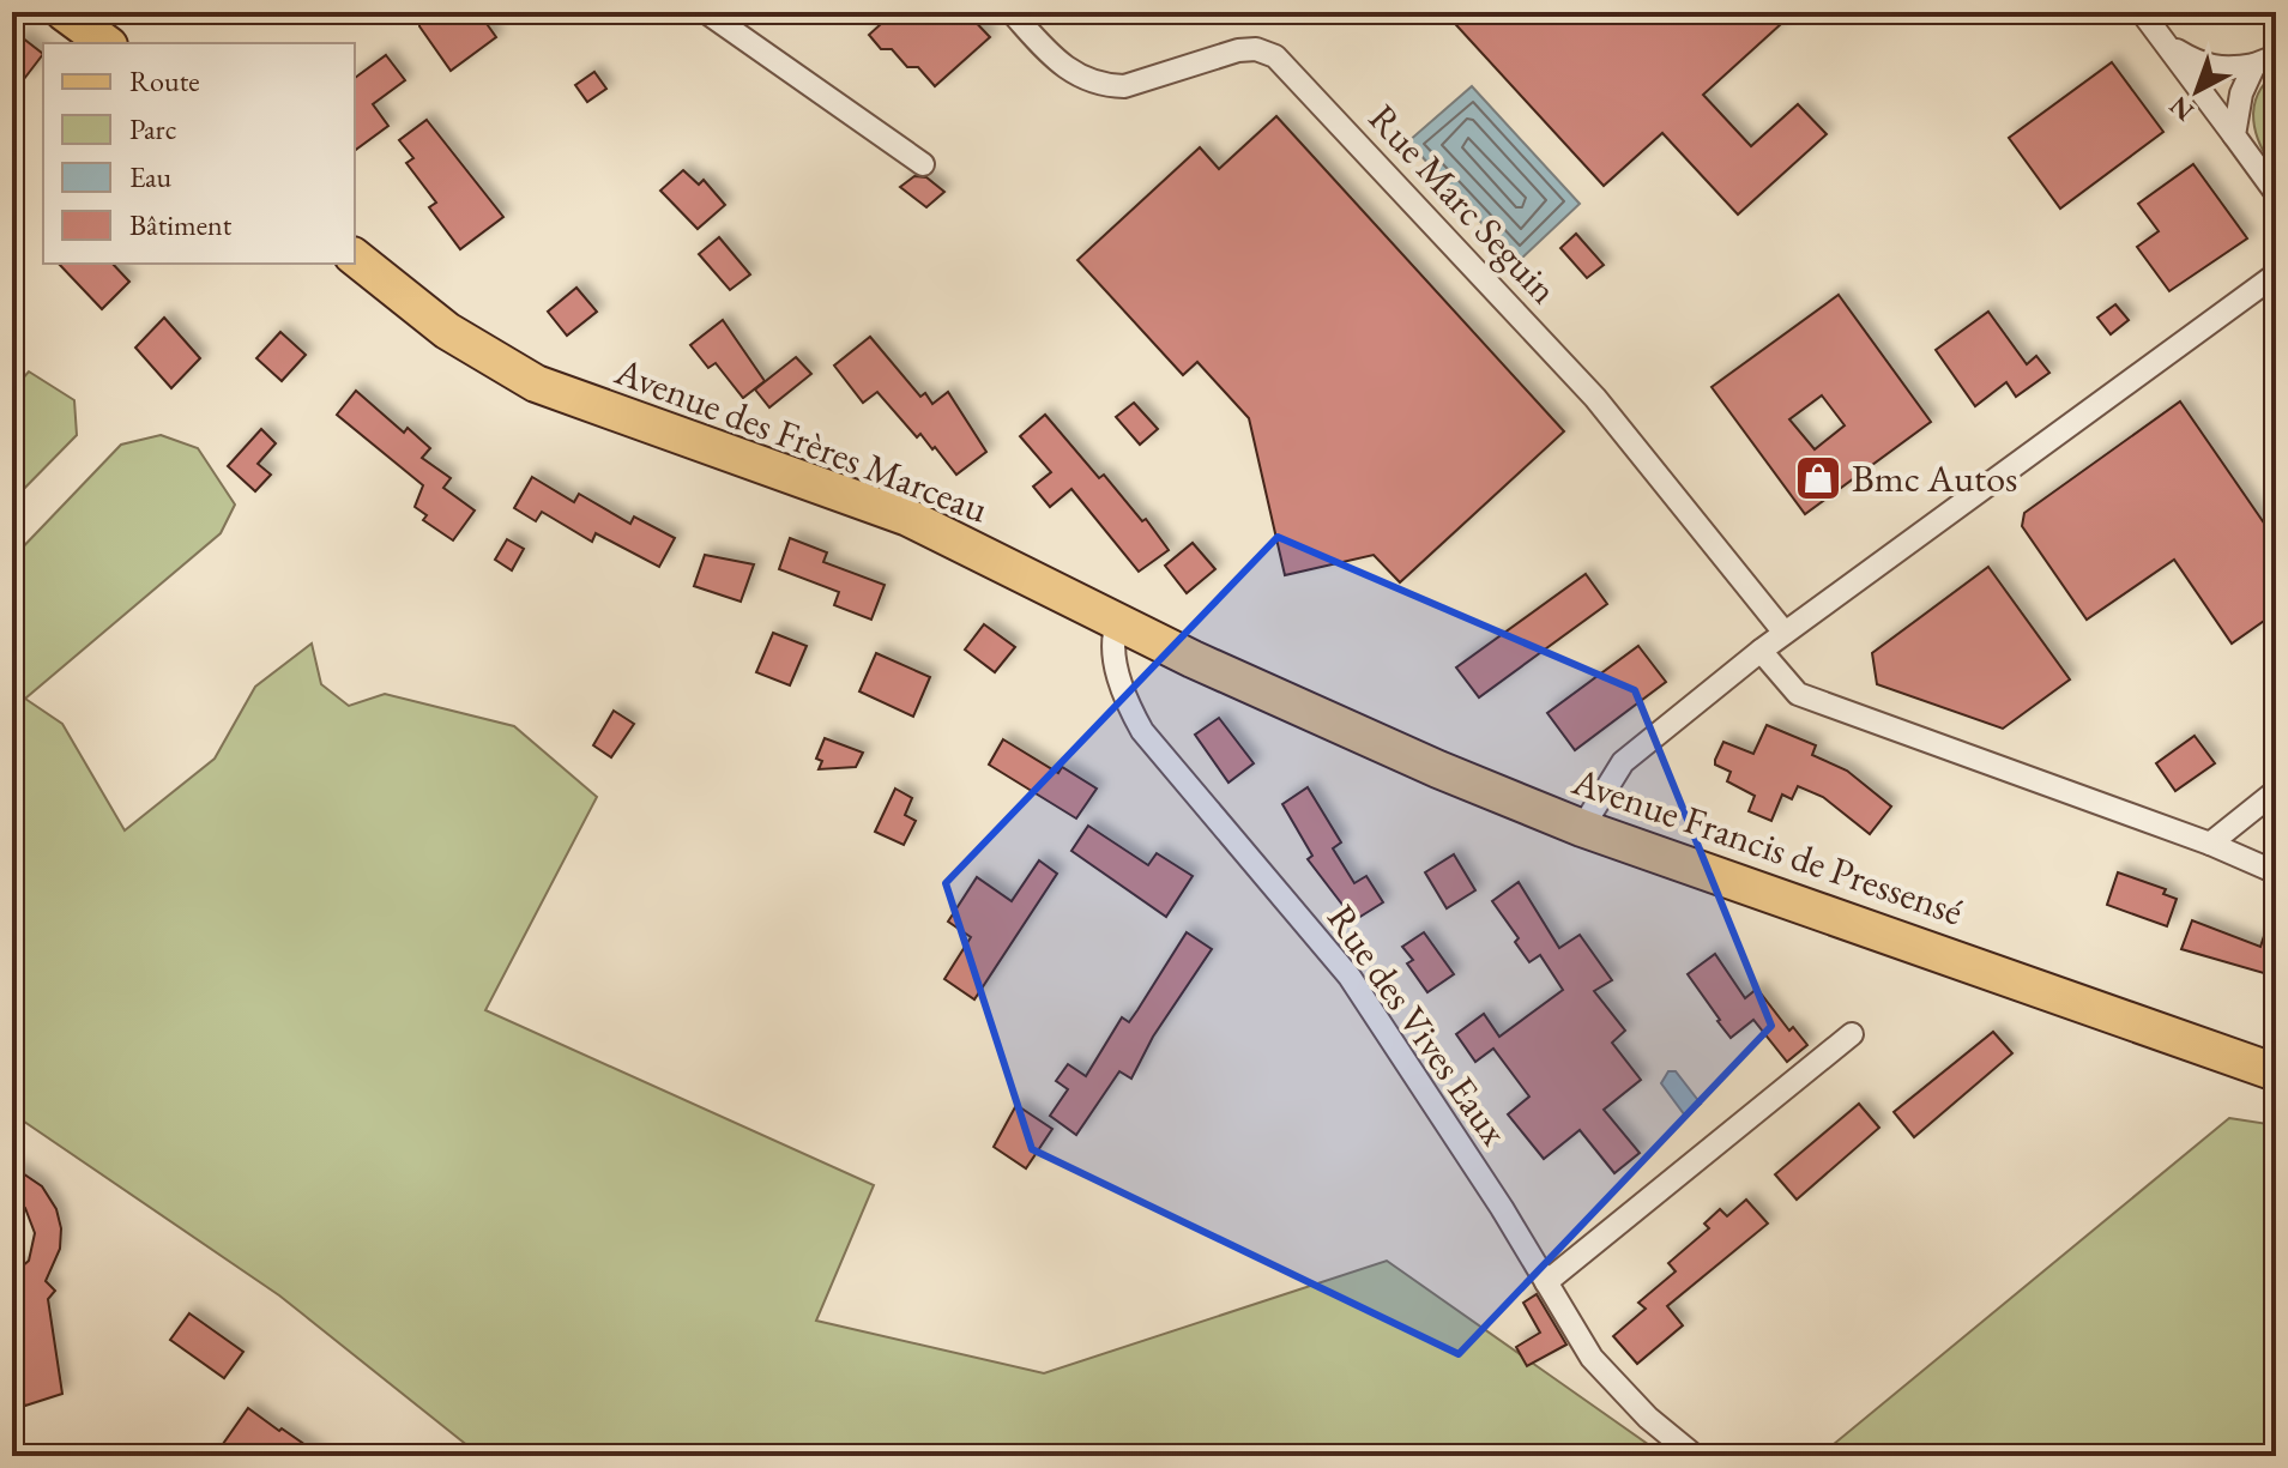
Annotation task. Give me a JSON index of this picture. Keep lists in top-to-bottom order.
{
  "streets": {
    "main road": ["Avenue des Frères Marceau", "Avenue Francis de Pressensé"],
    "street": ["Rue Marc Seguin", "Rue des Vives Eaux"]
  },
  "crossings": [
    ["Avenue des Frères Marceau", "Avenue Francis de Pressensé"],
    ["Avenue des Frères Marceau", "Rue des Vives Eaux"]
  ],
  "places": {
    "shop": ["Bmc Autos"]
  },
  "legend": [
    "Route",
    "Parc",
    "Eau",
    "Bâtiment"
  ],
  "north": "bottom left"
}
